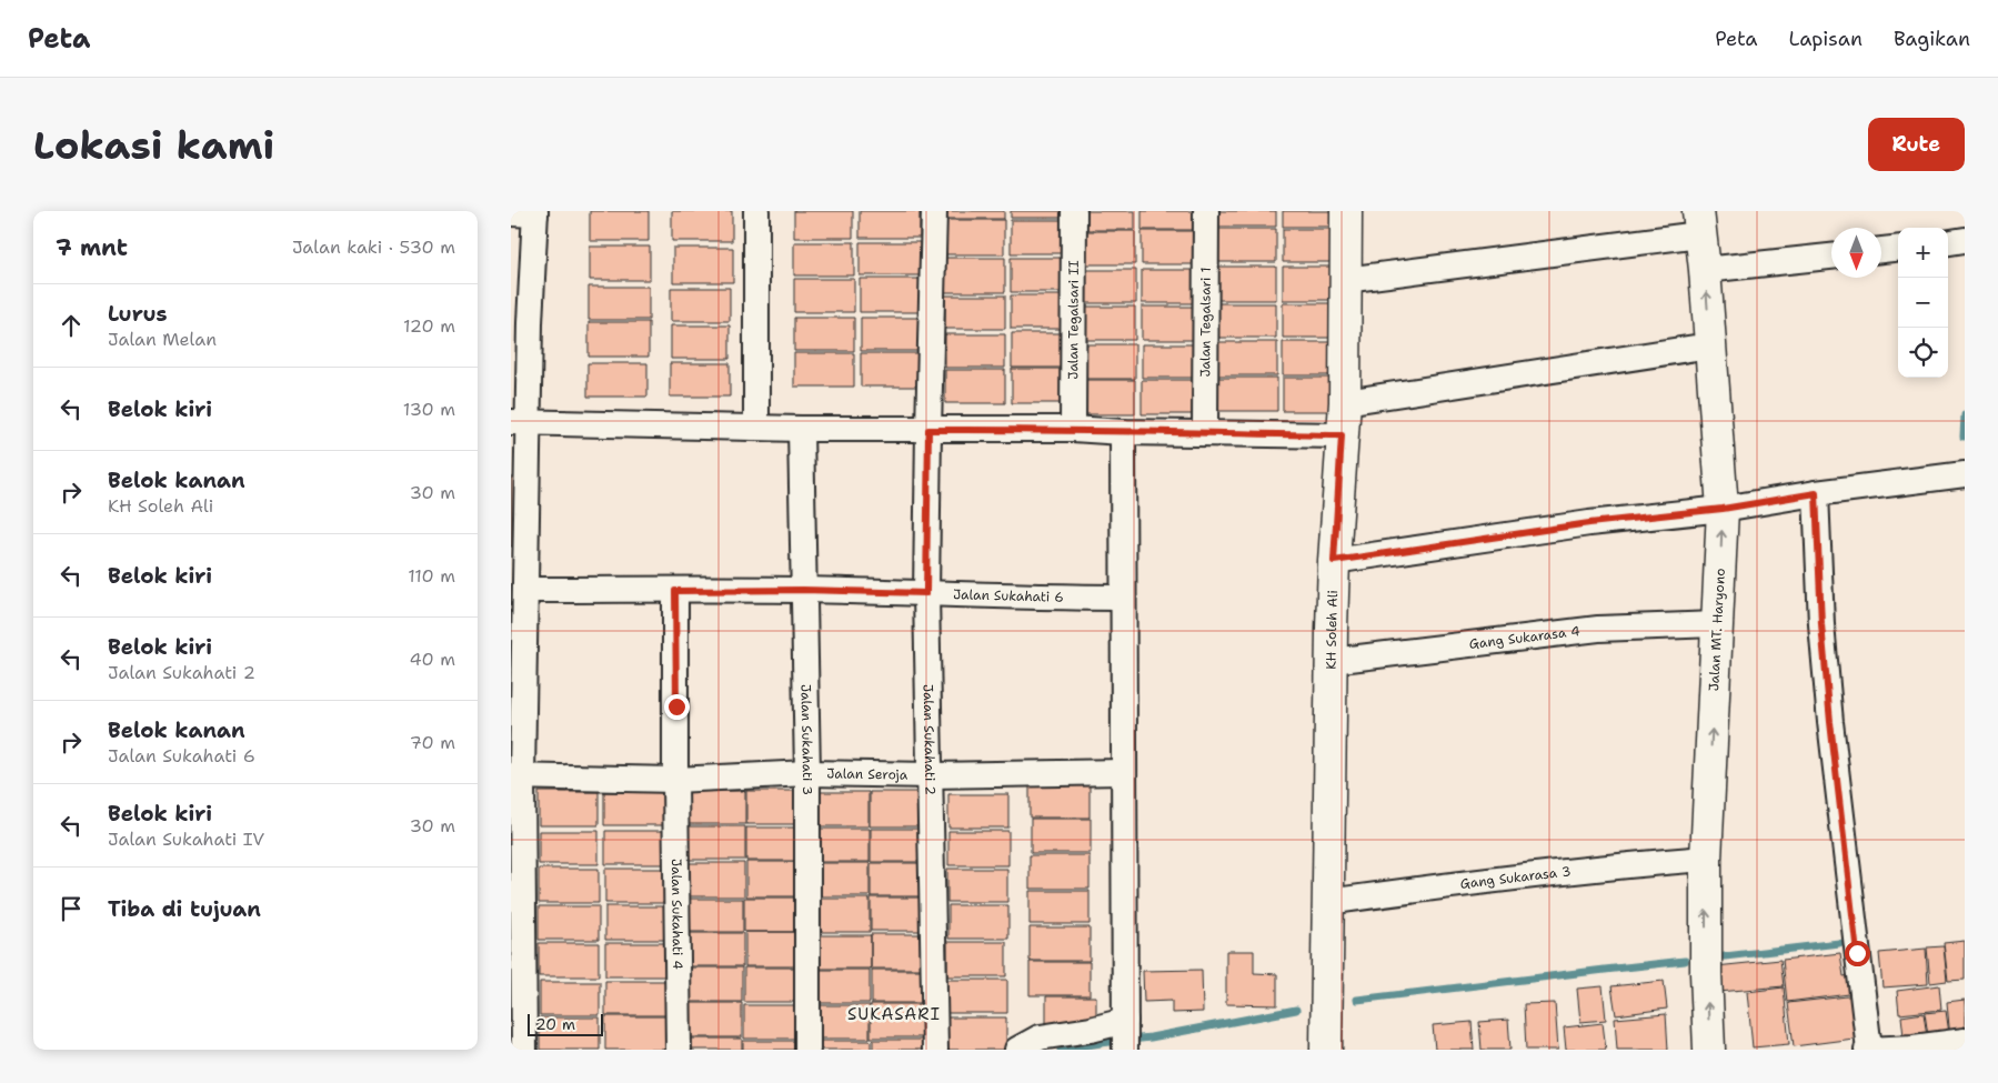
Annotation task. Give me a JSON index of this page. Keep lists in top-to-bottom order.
{
  "streets": {
    "street": [
      "Jalan Tegalsari II",
      "Jalan Tegalsari 1",
      "Jalan Sukahati 6",
      "KH Soleh Ali",
      "Jalan MT. Haryono",
      "Gang Sukarasa 4",
      "Jalan Sukahati 3",
      "Jalan Sukahati 2",
      "Jalan Seroja",
      "Gang Sukarasa 3",
      "Jalan Sukahati 4"
    ]
  },
  "crossings": [
    ["Jalan Sukahati 6", "Jalan Sukahati 3"],
    ["Jalan Sukahati 6", "Jalan Sukahati 2"],
    ["Jalan Sukahati 6", "Jalan Sukahati 4"],
    ["KH Soleh Ali", "Gang Sukarasa 4"],
    ["KH Soleh Ali", "Gang Sukarasa 3"],
    ["Jalan MT. Haryono", "Gang Sukarasa 4"],
    ["Jalan MT. Haryono", "Gang Sukarasa 3"],
    ["Jalan Sukahati 3", "Jalan Seroja"],
    ["Jalan Sukahati 2", "Jalan Seroja"],
    ["Jalan Seroja", "Jalan Sukahati 4"]
  ],
  "districts": ["SUKASARI"],
  "scale_bar": "20 m",
  "north": "bottom",
  "page": {
    "header": "Peta",
    "nav": ["Peta", "Lapisan", "Bagikan"],
    "buttons": "Rute",
    "title": "Lokasi kami",
    "heading": ["7 mnt", "Jalan kaki · 530 m"],
    "map_buttons": ["+", "−"],
    "list": [
      ["Lurus", "Jalan Melan", "120 m"],
      ["Belok kiri", "130 m"],
      ["Belok kanan", "KH Soleh Ali", "30 m"],
      ["Belok kiri", "110 m"],
      ["Belok kiri", "Jalan Sukahati 2", "40 m"],
      ["Belok kanan", "Jalan Sukahati 6", "70 m"],
      ["Belok kiri", "Jalan Sukahati IV", "30 m"],
      "Tiba di tujuan"
    ],
    "scale": "20 m"
  }
}
